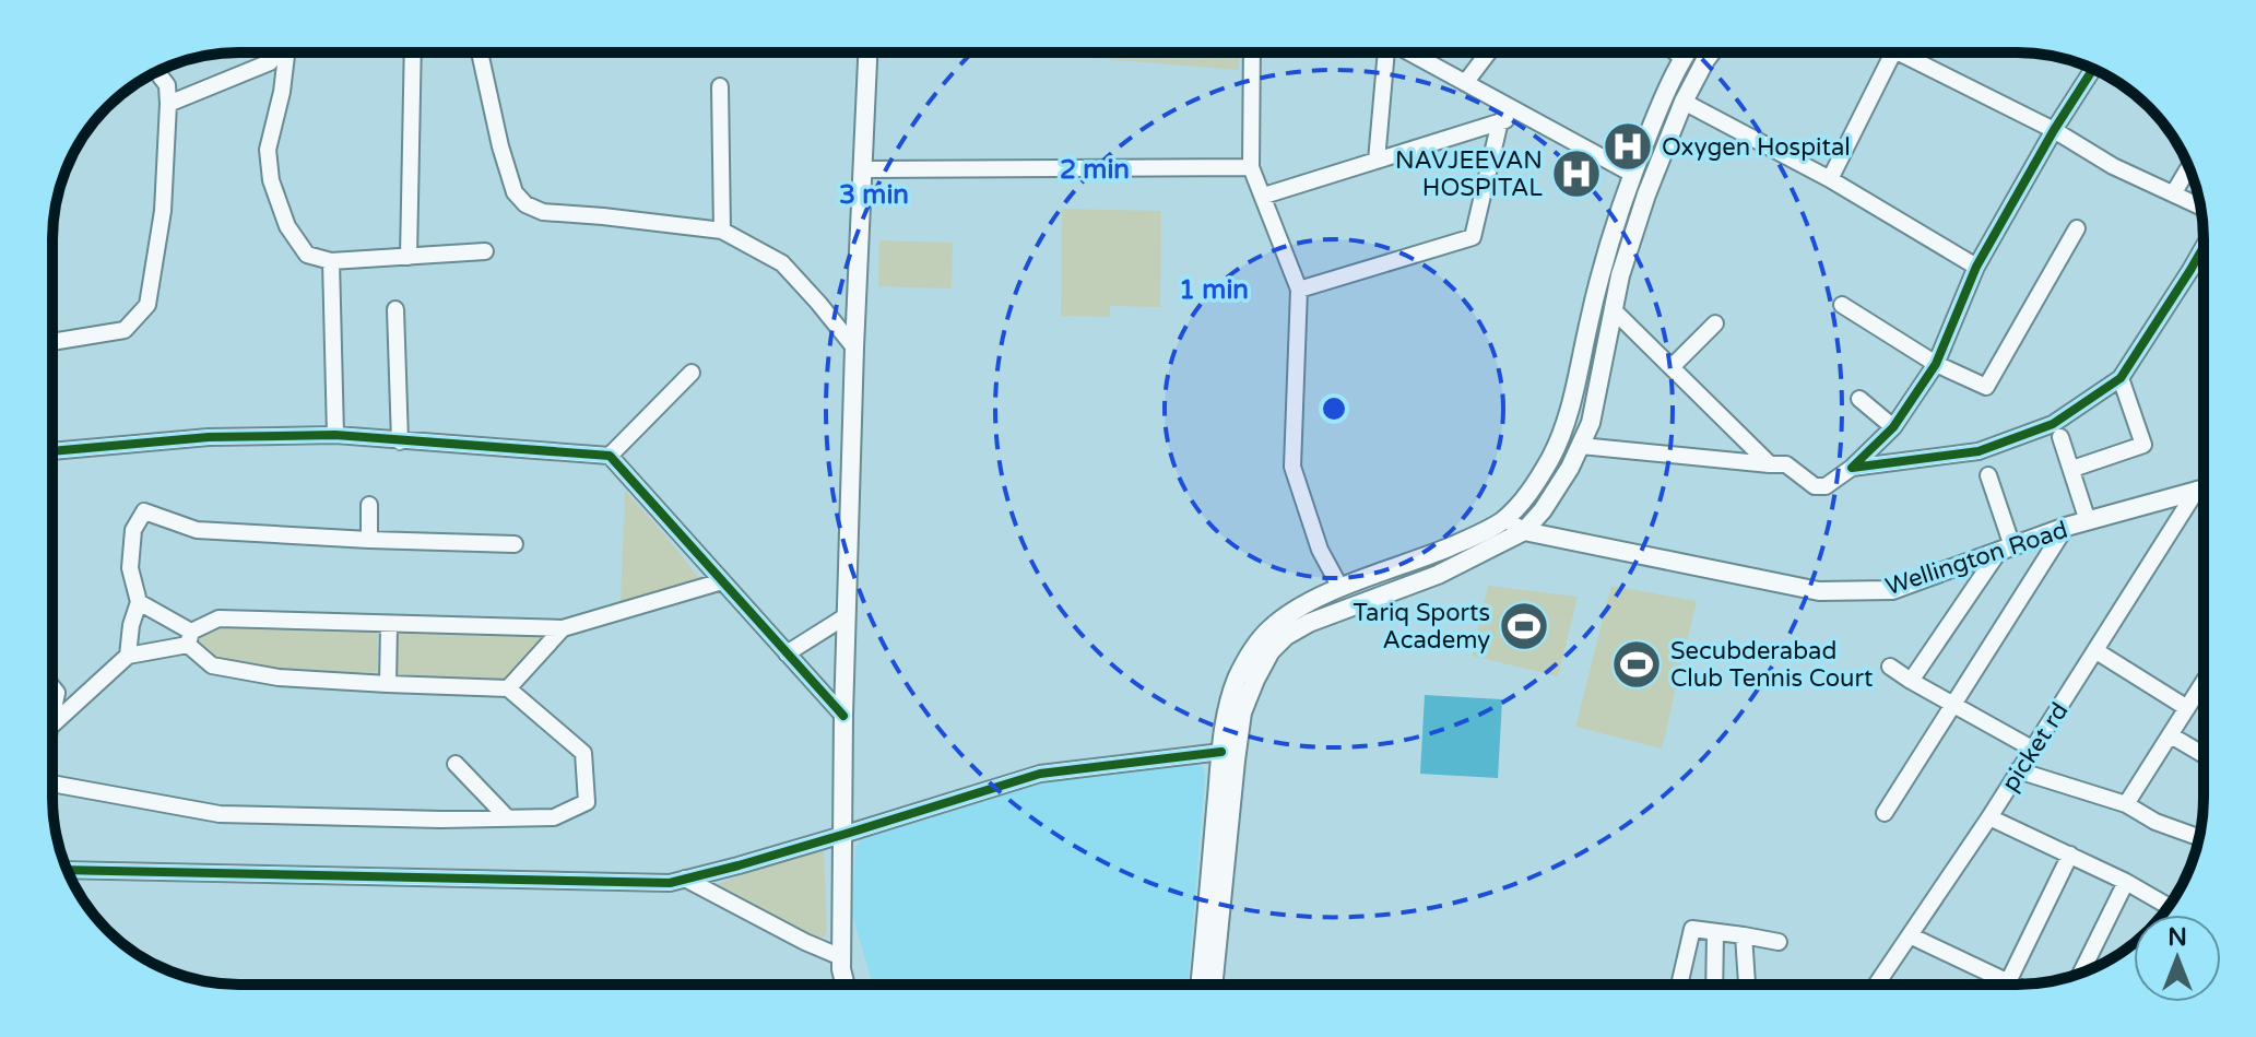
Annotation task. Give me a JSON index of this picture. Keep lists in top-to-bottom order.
{
  "streets": {
    "main road": ["Wellington Road"],
    "street": ["picket rd"]
  },
  "places": {
    "hospital": ["Oxygen Hospital", "NAVJEEVAN HOSPITAL"],
    "sports": ["Tariq Sports Academy", "Secubderabad Club Tennis Court"]
  },
  "north": "top",
  "rings": ["2 min", "3 min", "1 min"]
}
